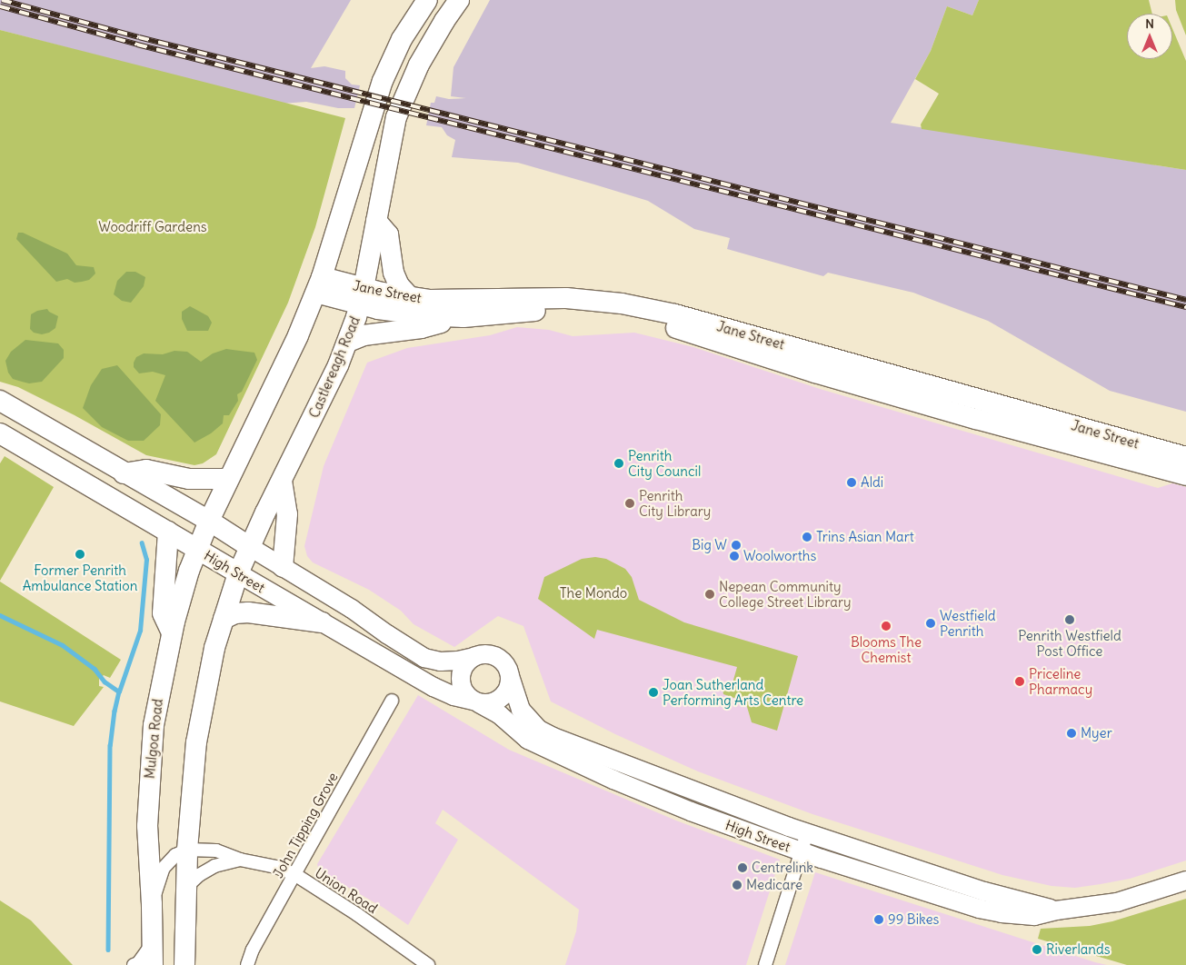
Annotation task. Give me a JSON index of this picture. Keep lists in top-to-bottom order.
{
  "streets": {
    "main road": [
      "Jane Street",
      "Castlereagh Road",
      "High Street",
      "Mulgoa Road"
    ],
    "street": ["John Tipping Grove", "Union Road"]
  },
  "crossings": [
    ["Jane Street", "Castlereagh Road"],
    ["Castlereagh Road", "High Street"],
    ["High Street", "Mulgoa Road"],
    ["John Tipping Grove", "Union Road"]
  ],
  "parks": ["Woodriff Gardens", "The Mondo"],
  "places": [
    "Penrith City Council",
    "Aldi",
    "Penrith City Library",
    "Trins Asian Mart",
    "Big W",
    "Former Penrith Ambulance Station",
    "Woolworths",
    "Nepean Community College Street Library",
    "Penrith Westfield Post Office",
    "Westfield Penrith",
    "Blooms The Chemist",
    "Priceline Pharmacy",
    "Joan Sutherland Performing Arts Centre",
    "Myer",
    "Centrelink",
    "Medicare",
    "99 Bikes",
    "Riverlands"
  ],
  "north": "top"
}
